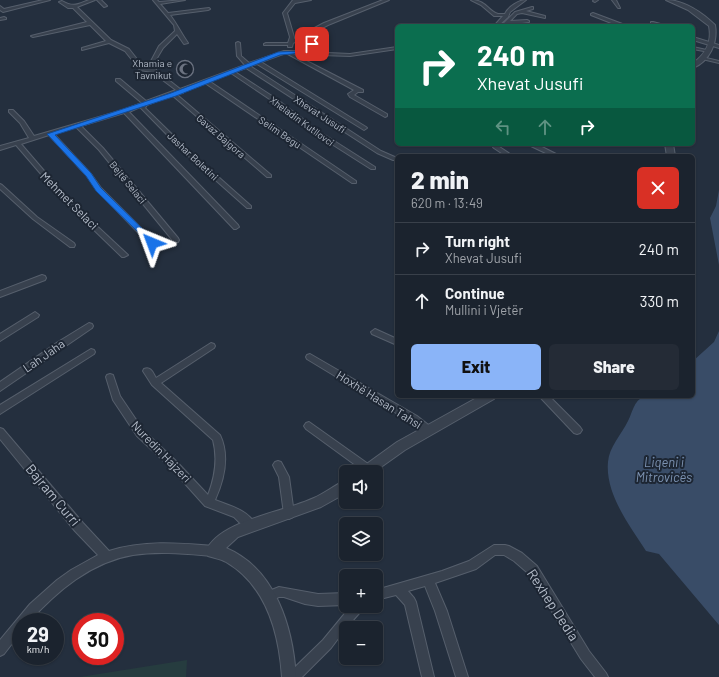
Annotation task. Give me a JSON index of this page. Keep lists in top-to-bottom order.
{
  "streets": {
    "street": [
      "Xhevat Jusufi",
      "Xheladin Kutllovci",
      "Selim Begu",
      "Gavaz Bajgora",
      "Jashar Boletini",
      "Bejtë Selaci",
      "Mehmet Selaci",
      "Lah Jaha",
      "Hoxhë Hasan Tahsi",
      "Nuredin Hajzeri",
      "Bajram Curri",
      "Rexhep Dedia"
    ]
  },
  "water": ["Liqeni i Mitrovicës"],
  "places": {
    "mosque": ["Xhamia e Tavnikut"]
  },
  "page": {
    "turn": ["240 m", "Xhevat Jusufi"],
    "heading": ["2 min", "620 m · 13:49"],
    "list": [
      {
        "name": "Turn right",
        "note": "Xhevat Jusufi",
        "value": "240 m"
      },
      {
        "name": "Continue",
        "note": "Mullini i Vjetër",
        "value": "330 m"
      }
    ],
    "buttons": ["Exit", "Share"],
    "map_buttons": ["+", "−"],
    "speed": "29 km/h",
    "limit": "30"
  }
}
